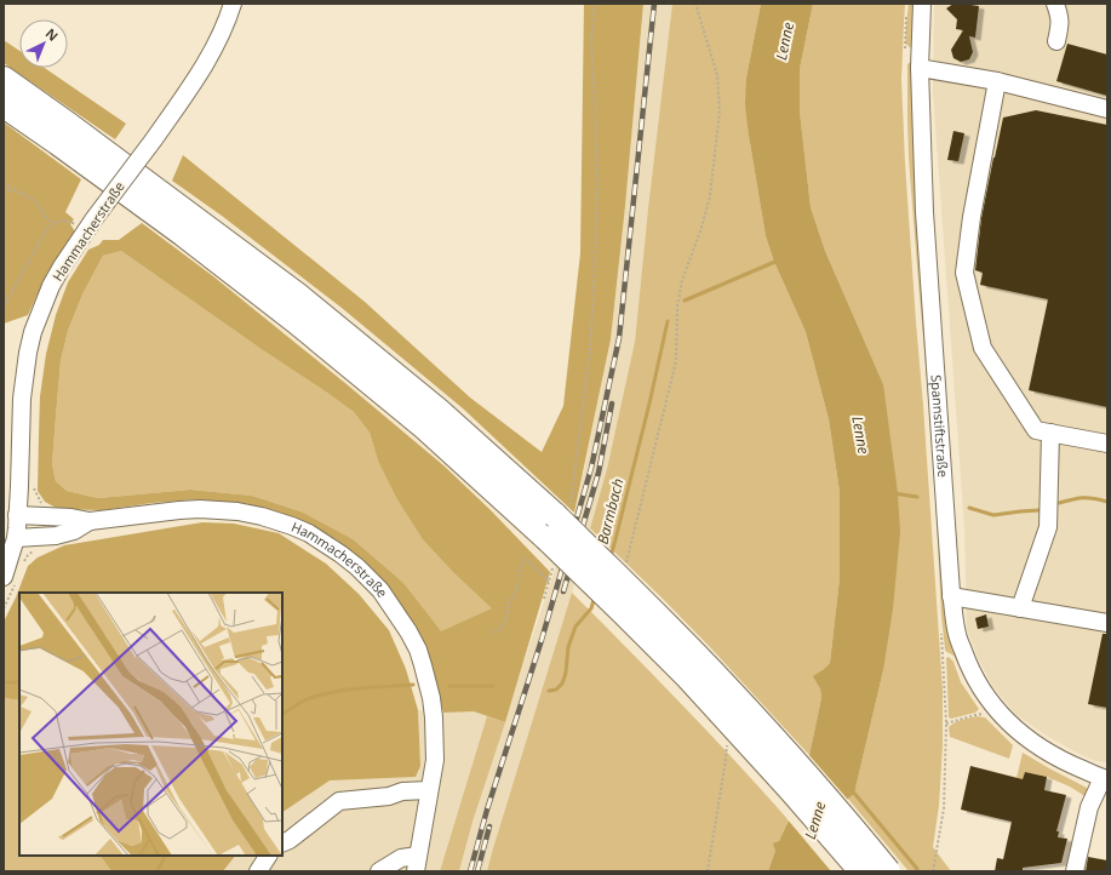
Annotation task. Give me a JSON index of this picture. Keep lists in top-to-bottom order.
{
  "streets": {
    "street": ["Hammacherstraße", "Spannstiftstraße"]
  },
  "water": ["Lenne", "Barmbach"],
  "north": "top right"
}
